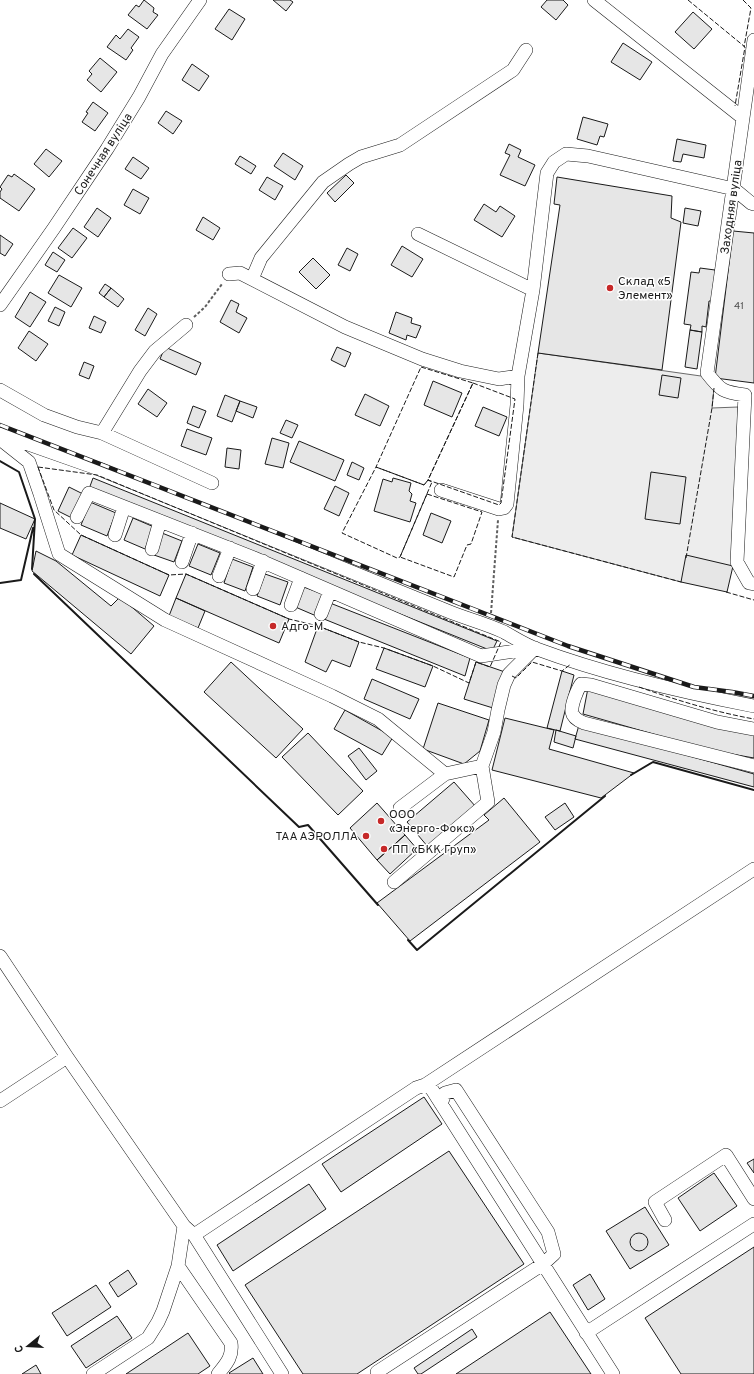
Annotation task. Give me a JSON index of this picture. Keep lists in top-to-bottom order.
{
  "streets": {
    "street": ["Сонечная вуліца", "Заходняя вуліца"]
  },
  "places": [
    "Склад «5 Элемент»",
    "Адго-М",
    "ООО «Энерго-Фокс»",
    "ТАА АЭРОЛЛА",
    "ПП «БКК Груп»"
  ],
  "house_numbers": ["41"],
  "north": "left"
}
